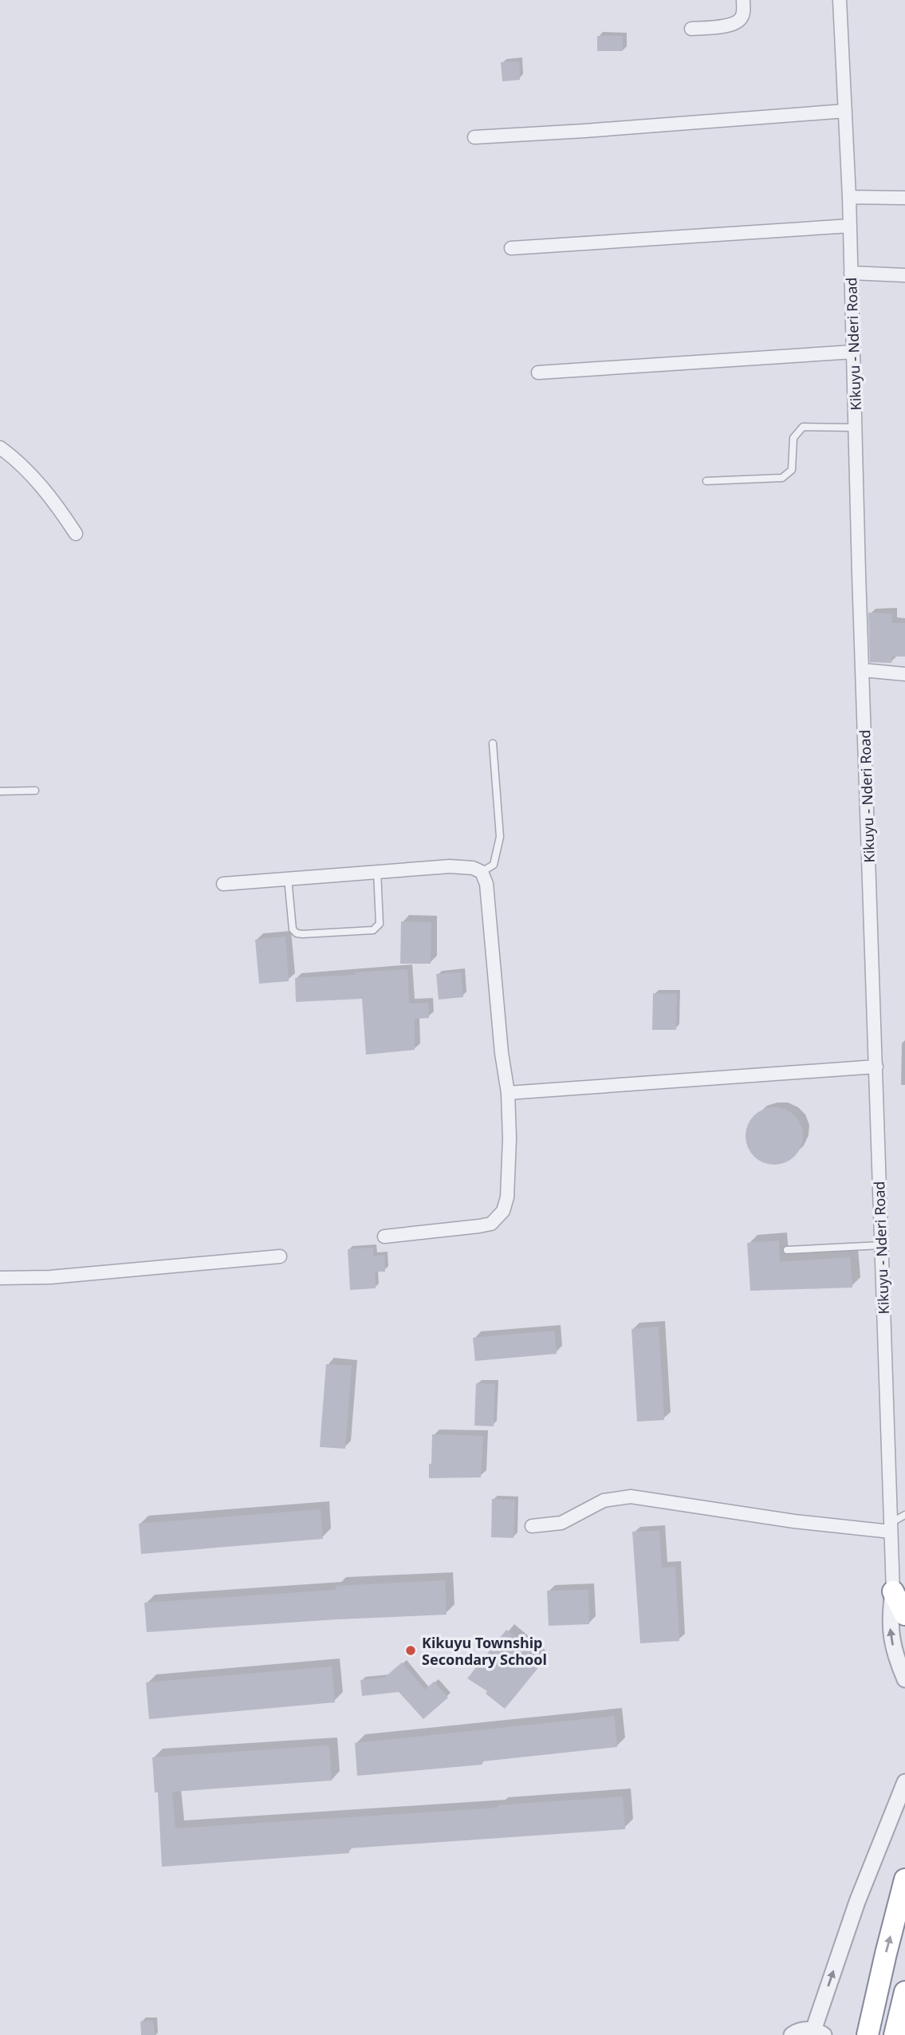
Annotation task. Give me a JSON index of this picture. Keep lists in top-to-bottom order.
{
  "streets": {
    "street": ["Kikuyu - Nderi Road"]
  },
  "places": ["Kikuyu Township Secondary School"]
}
